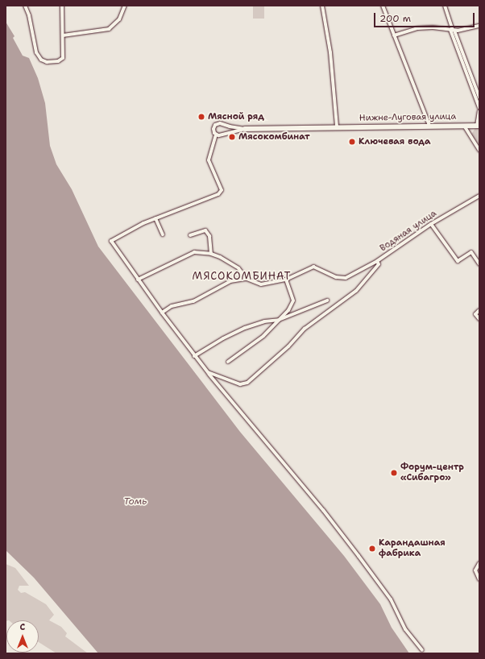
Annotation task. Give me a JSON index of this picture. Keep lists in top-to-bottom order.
{
  "streets": {
    "street": ["Нижне-Луговая улица", "Водяная улица"]
  },
  "districts": ["МЯСОКОМБИНАТ"],
  "water": ["Томь"],
  "places": [
    "Мясной ряд",
    "Мясокомбинат",
    "Ключевая вода",
    "Форум-центр «Сибагро»",
    "Карандашная фабрика"
  ],
  "scale_bar": "200 m",
  "north": "top"
}
